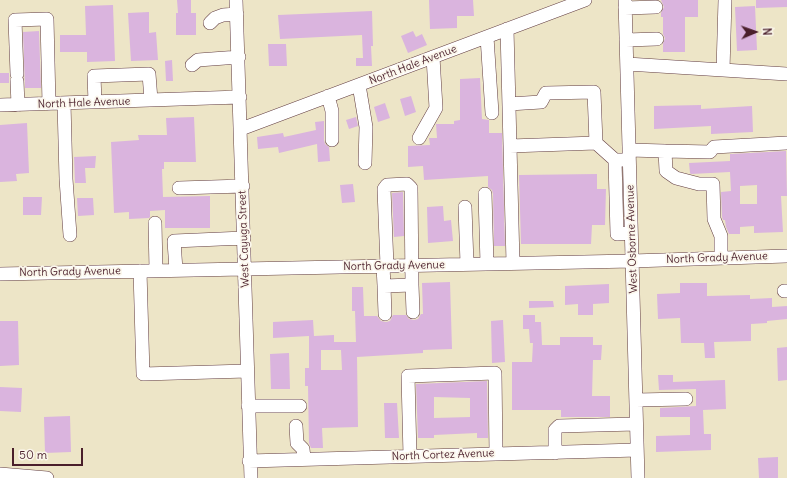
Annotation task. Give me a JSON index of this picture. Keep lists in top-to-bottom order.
{
  "streets": {
    "street": [
      "North Hale Avenue",
      "West Cayuga Street",
      "West Osborne Avenue",
      "North Grady Avenue",
      "North Cortez Avenue"
    ]
  },
  "crossings": [
    ["North Hale Avenue", "West Cayuga Street"],
    ["West Cayuga Street", "North Grady Avenue"],
    ["West Cayuga Street", "North Cortez Avenue"],
    ["West Osborne Avenue", "North Grady Avenue"],
    ["West Osborne Avenue", "North Cortez Avenue"]
  ],
  "scale_bar": "50 m",
  "north": "right"
}
